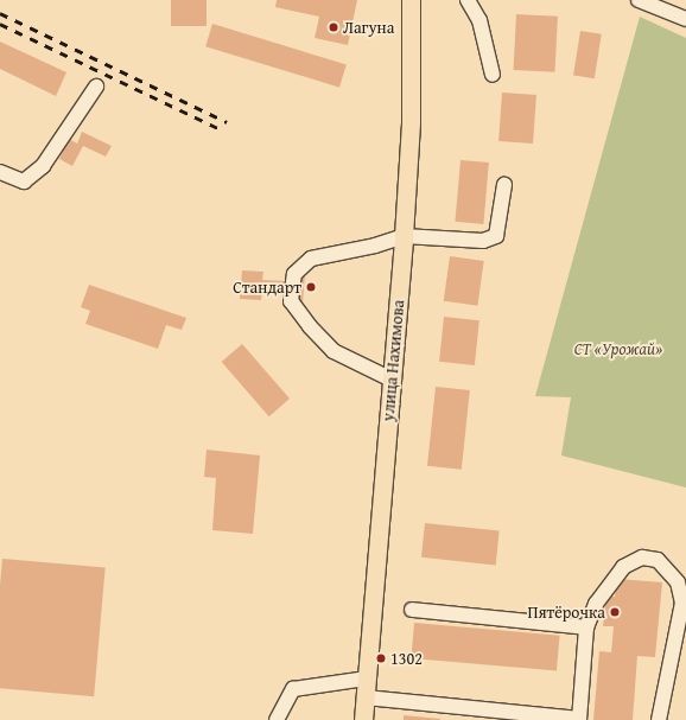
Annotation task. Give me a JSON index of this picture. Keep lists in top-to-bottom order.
{
  "streets": {
    "main road": ["улица Нахимова"]
  },
  "parks": ["СТ «Урожай»"],
  "places": [
    "Лагуна",
    "Стандарт",
    "Пятёрочка",
    "1302"
  ]
}
